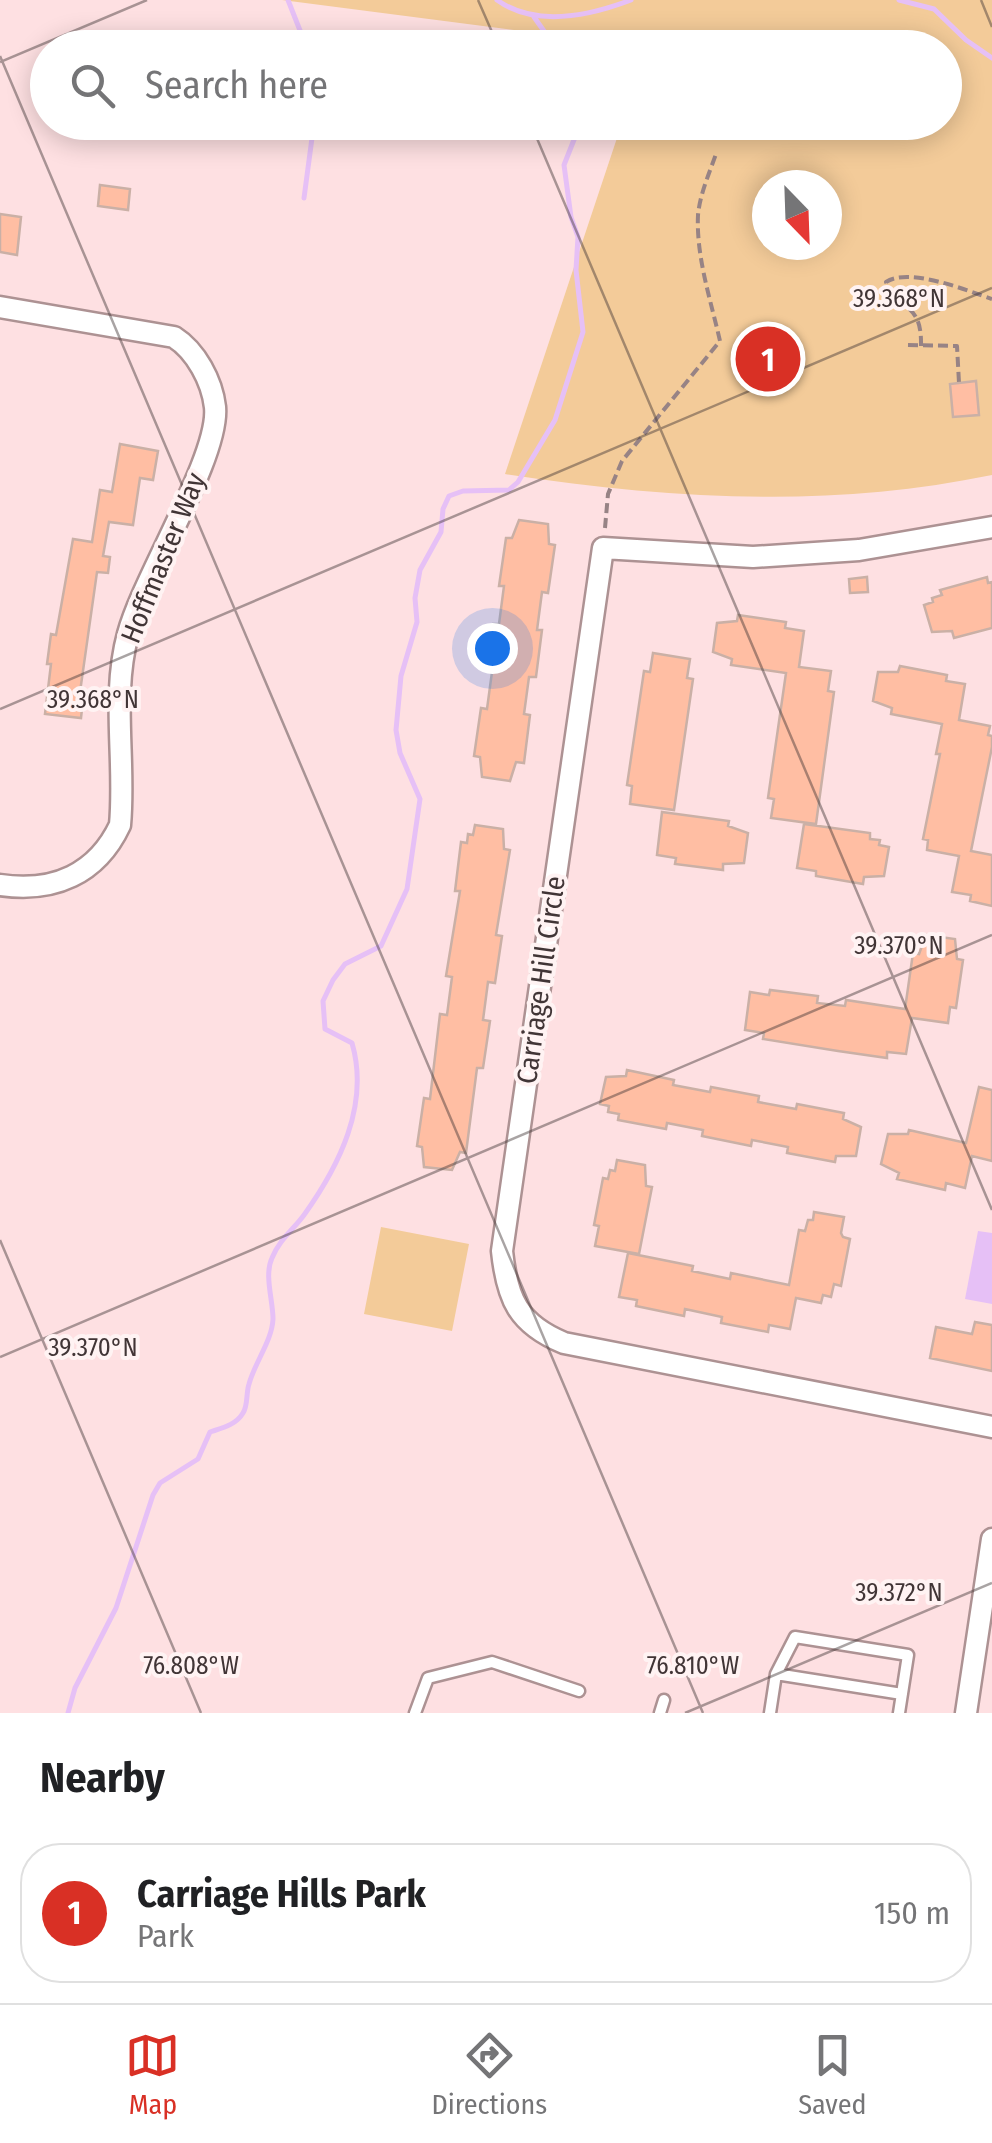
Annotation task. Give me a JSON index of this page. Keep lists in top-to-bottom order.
{
  "streets": {
    "street": ["Hoffmaster Way", "Carriage Hill Circle"]
  },
  "north": "bottom right",
  "page": {
    "search": "Search here",
    "pins": "1",
    "heading": "Nearby",
    "list": [
      {
        "mark": "1",
        "name": "Carriage Hills Park",
        "note": "Park",
        "value": "150 m"
      }
    ],
    "nav": ["Map", "Directions", "Saved"]
  },
  "coordinates": [
    "39.368°N",
    "39.370°N",
    "39.372°N",
    "76.808°W",
    "76.810°W"
  ]
}
